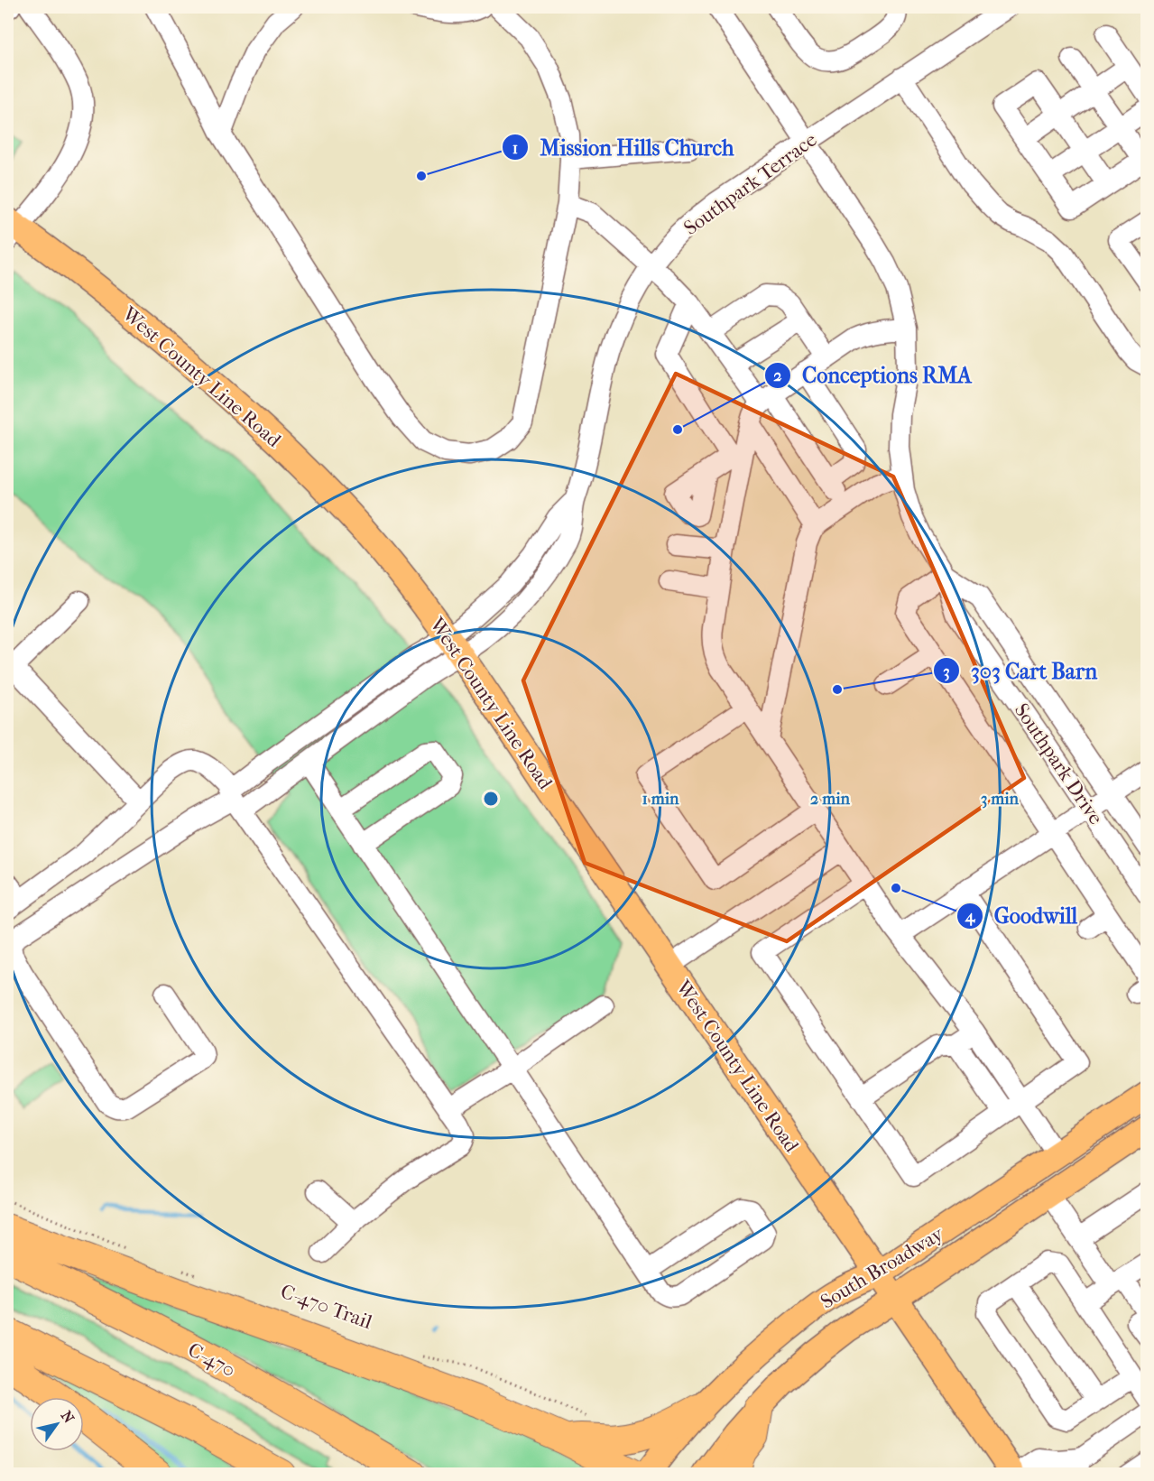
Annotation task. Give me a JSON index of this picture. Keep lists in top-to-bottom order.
{
  "streets": {
    "highway": ["C-470"],
    "main road": ["West County Line Road", "South Broadway"],
    "street": ["Southpark Terrace", "Southpark Drive"]
  },
  "crossings": [
    ["Southpark Terrace", "West County Line Road"],
    ["Southpark Terrace", "Southpark Drive"],
    ["West County Line Road", "South Broadway"]
  ],
  "places": [
    "Mission Hills Church",
    "Conceptions RMA",
    "303 Cart Barn",
    "Goodwill"
  ],
  "north": "top right",
  "rings": ["1 min", "2 min", "3 min"]
}
